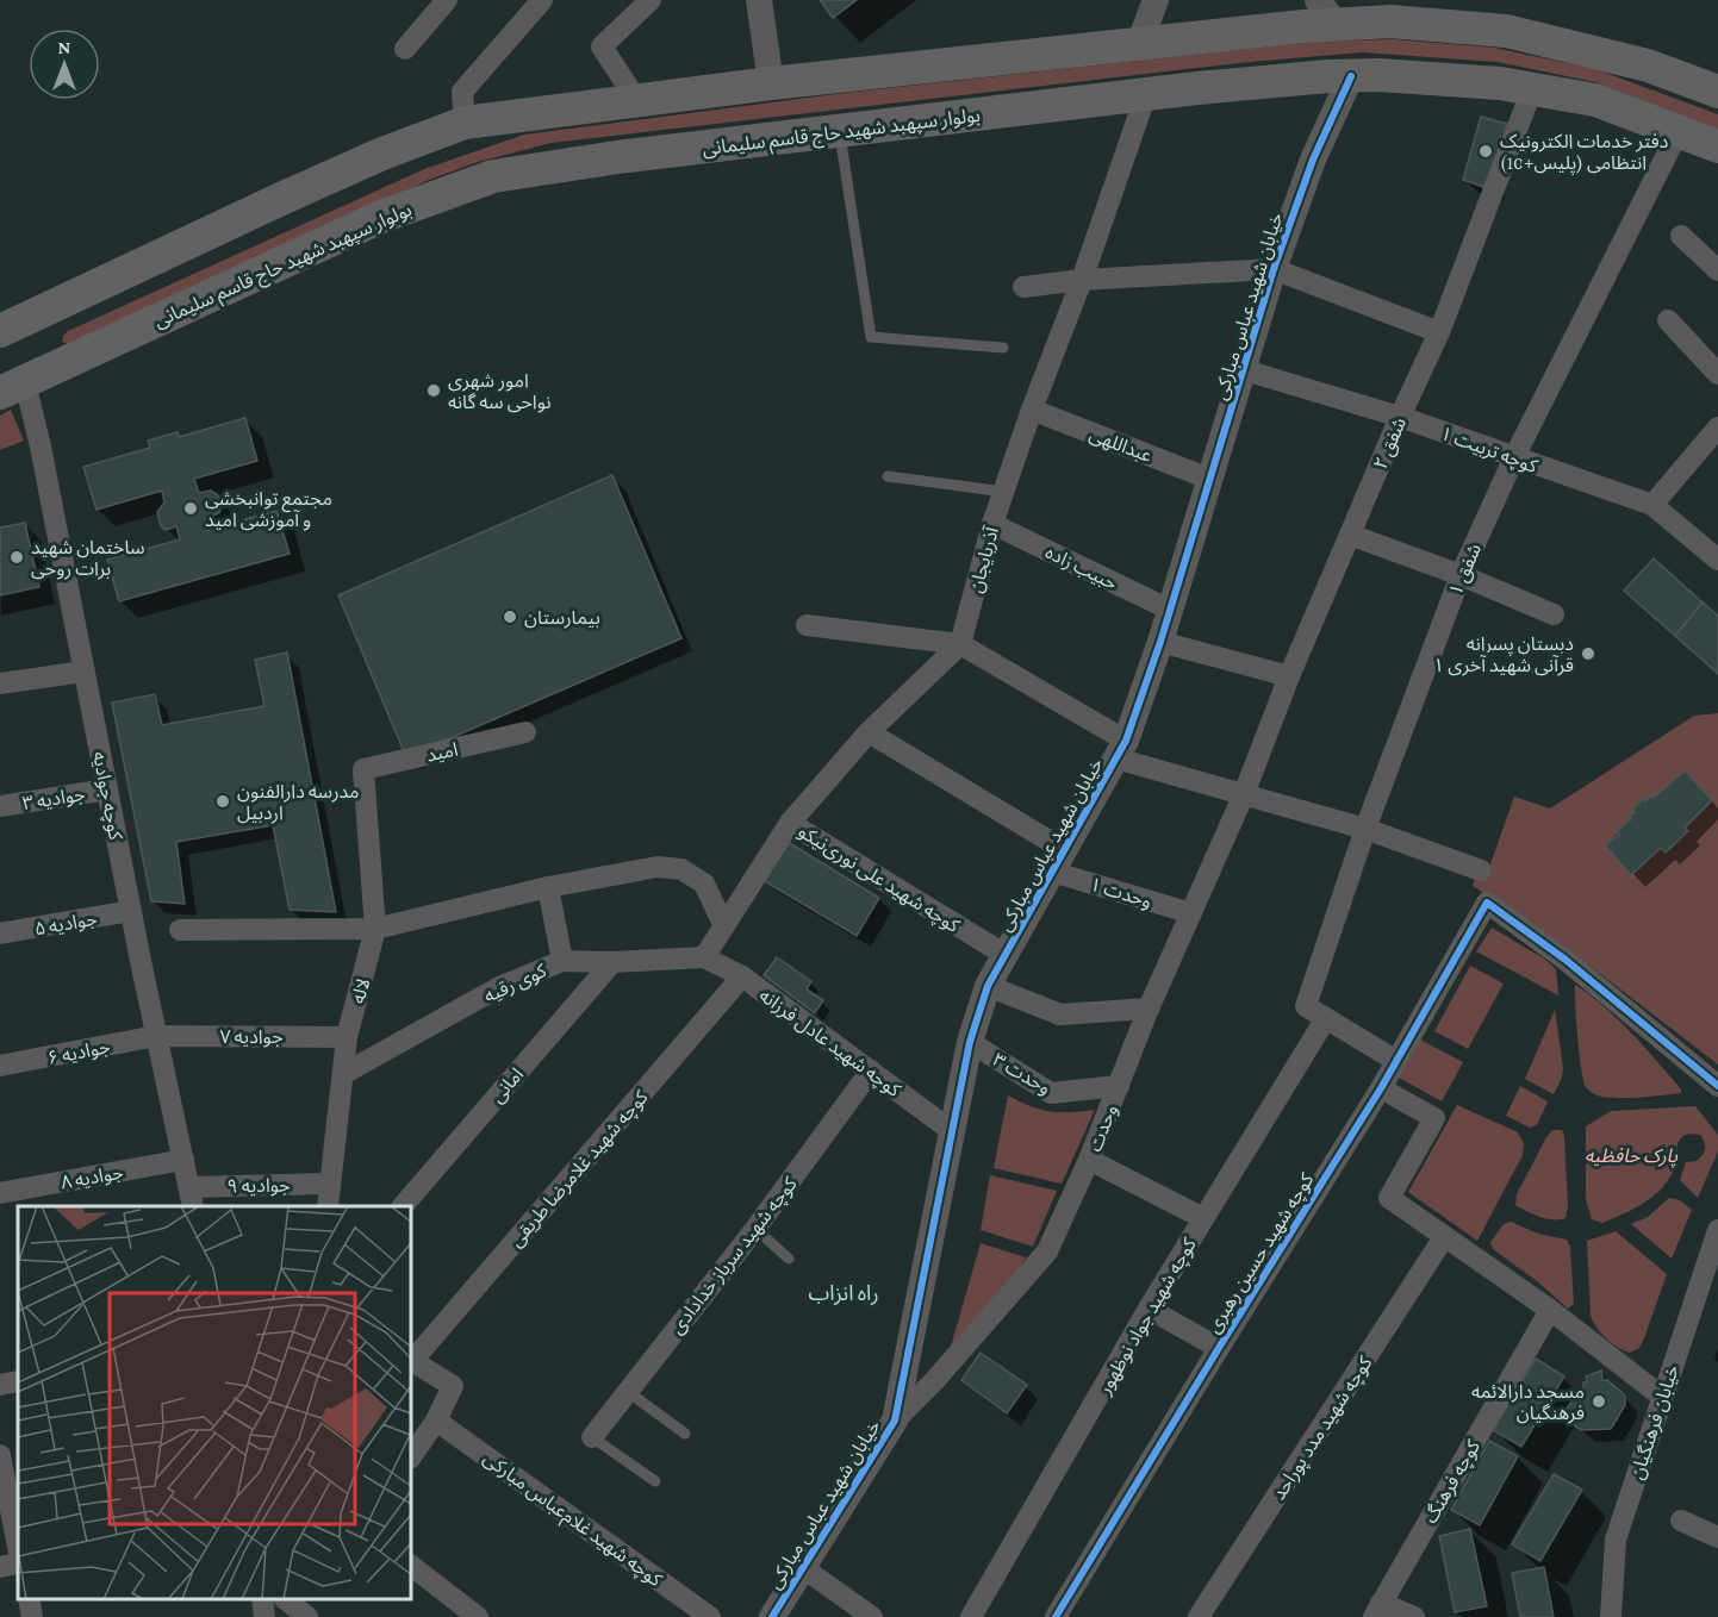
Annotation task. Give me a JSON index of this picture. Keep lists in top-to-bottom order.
{
  "streets": {
    "main road": ["بولوار سپهبد شهید حاج قاسم سلیمانی"],
    "street": [
      "خیابان شهید عباس مبارکی",
      "شفق ۲",
      "عبداللهی",
      "کوچه تربیت ۱",
      "آذربایجان",
      "حبیب زاده",
      "شفق ۱",
      "امید",
      "کوچه جوادیه",
      "جوادیه ۳",
      "کوچه شهید علی نوری‌نیکو",
      "وحدت ۱",
      "جوادیه ۵",
      "کوی رقیه",
      "لاله",
      "جوادیه ۷",
      "کوچه شهید عادل فرزانه",
      "جوادیه ۶",
      "وحدت ۳",
      "امانی",
      "وحدت",
      "کوچه شهید غلامرضا طریقی",
      "جوادیه ۸",
      "جوادیه ۹",
      "کوچه شهید حسین رهبری",
      "کوچه شهید سرباز خدادادی",
      "کوچه شهید جواد نوظهور",
      "خیابان فرهنگیان",
      "کوچه شهید مدد پوراحد",
      "کوچه فرهنگ",
      "کوچه شهید غلام‌عباس مبارکی"
    ]
  },
  "crossings": [
    ["بولوار سپهبد شهید حاج قاسم سلیمانی", "خیابان شهید عباس مبارکی"],
    ["بولوار سپهبد شهید حاج قاسم سلیمانی", "شفق ۲"],
    ["بولوار سپهبد شهید حاج قاسم سلیمانی", "آذربایجان"],
    ["بولوار سپهبد شهید حاج قاسم سلیمانی", "شفق ۱"],
    ["بولوار سپهبد شهید حاج قاسم سلیمانی", "کوچه جوادیه"],
    ["خیابان شهید عباس مبارکی", "عبداللهی"],
    ["خیابان شهید عباس مبارکی", "کوچه تربیت ۱"],
    ["خیابان شهید عباس مبارکی", "حبیب زاده"],
    ["خیابان شهید عباس مبارکی", "کوچه شهید علی نوری‌نیکو"],
    ["خیابان شهید عباس مبارکی", "وحدت ۱"],
    ["خیابان شهید عباس مبارکی", "کوچه شهید عادل فرزانه"],
    ["خیابان شهید عباس مبارکی", "وحدت ۳"],
    ["خیابان شهید عباس مبارکی", "وحدت"],
    ["شفق ۲", "کوچه تربیت ۱"],
    ["شفق ۲", "وحدت"],
    ["عبداللهی", "آذربایجان"],
    ["کوچه تربیت ۱", "شفق ۱"],
    ["آذربایجان", "حبیب زاده"],
    ["شفق ۱", "کوچه شهید جواد نوظهور"],
    ["امید", "لاله"],
    ["کوچه جوادیه", "جوادیه ۳"],
    ["کوچه جوادیه", "جوادیه ۵"],
    ["کوچه جوادیه", "جوادیه ۷"],
    ["کوچه جوادیه", "جوادیه ۶"],
    ["کوچه جوادیه", "جوادیه ۸"],
    ["کوچه جوادیه", "جوادیه ۹"],
    ["وحدت ۱", "وحدت"],
    ["کوی رقیه", "لاله"],
    ["کوی رقیه", "کوچه شهید عادل فرزانه"],
    ["کوی رقیه", "امانی"],
    ["لاله", "جوادیه ۷"],
    ["لاله", "جوادیه ۹"],
    ["جوادیه ۷", "جوادیه ۶"],
    ["کوچه شهید عادل فرزانه", "کوچه شهید غلامرضا طریقی"],
    ["کوچه شهید عادل فرزانه", "کوچه شهید سرباز خدادادی"],
    ["وحدت ۳", "وحدت"],
    ["کوچه شهید غلامرضا طریقی", "کوچه شهید غلام‌عباس مبارکی"]
  ],
  "districts": ["راه انزاب"],
  "parks": ["پارک حافظیه"],
  "places": [
    "دفتر خدمات الکترونیک انتظامی (پلیس+10)",
    "امور شهری نواحی سه گانه",
    "مجتمع توانبخشی و آموزشی امید",
    "ساختمان شهید برات روحی",
    "بیمارستان",
    "دبستان پسرانه قرآنی شهید آخری ۱",
    "مدرسه دارالفنون اردبیل",
    "مسجد دارالائمه فرهنگیان"
  ],
  "north": "top"
}
